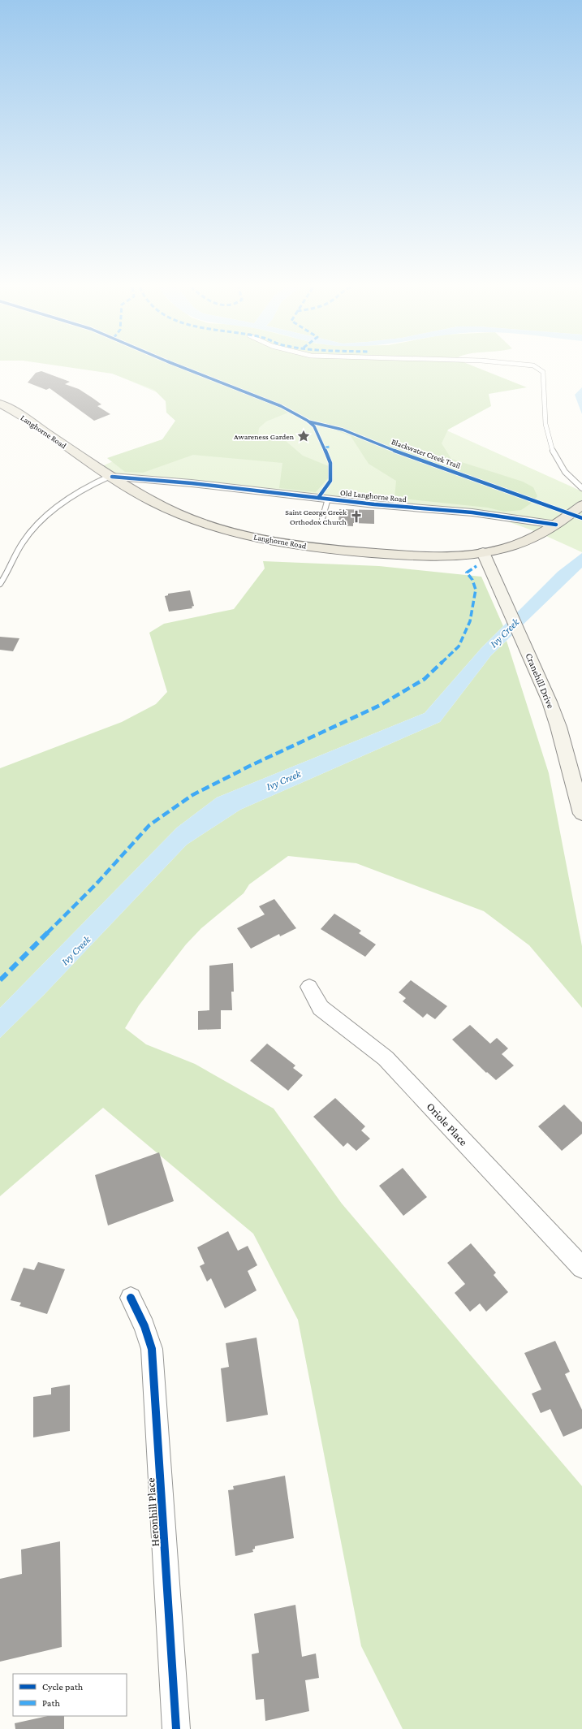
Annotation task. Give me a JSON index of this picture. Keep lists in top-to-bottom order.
{
  "streets": {
    "main road": ["Langhorne Road", "Cranehill Drive"],
    "street": ["Old Langhorne Road", "Oriole Place", "Heronhill Place"],
    "cycle path": ["Blackwater Creek Trail"]
  },
  "crossings": [
    ["Langhorne Road", "Old Langhorne Road"],
    ["Langhorne Road", "Cranehill Drive"]
  ],
  "water": ["Ivy Creek"],
  "places": {
    "place": ["Awareness Garden"],
    "church": ["Saint George Greek Orthodox Church"]
  },
  "legend": ["Cycle path", "Path"]
}
